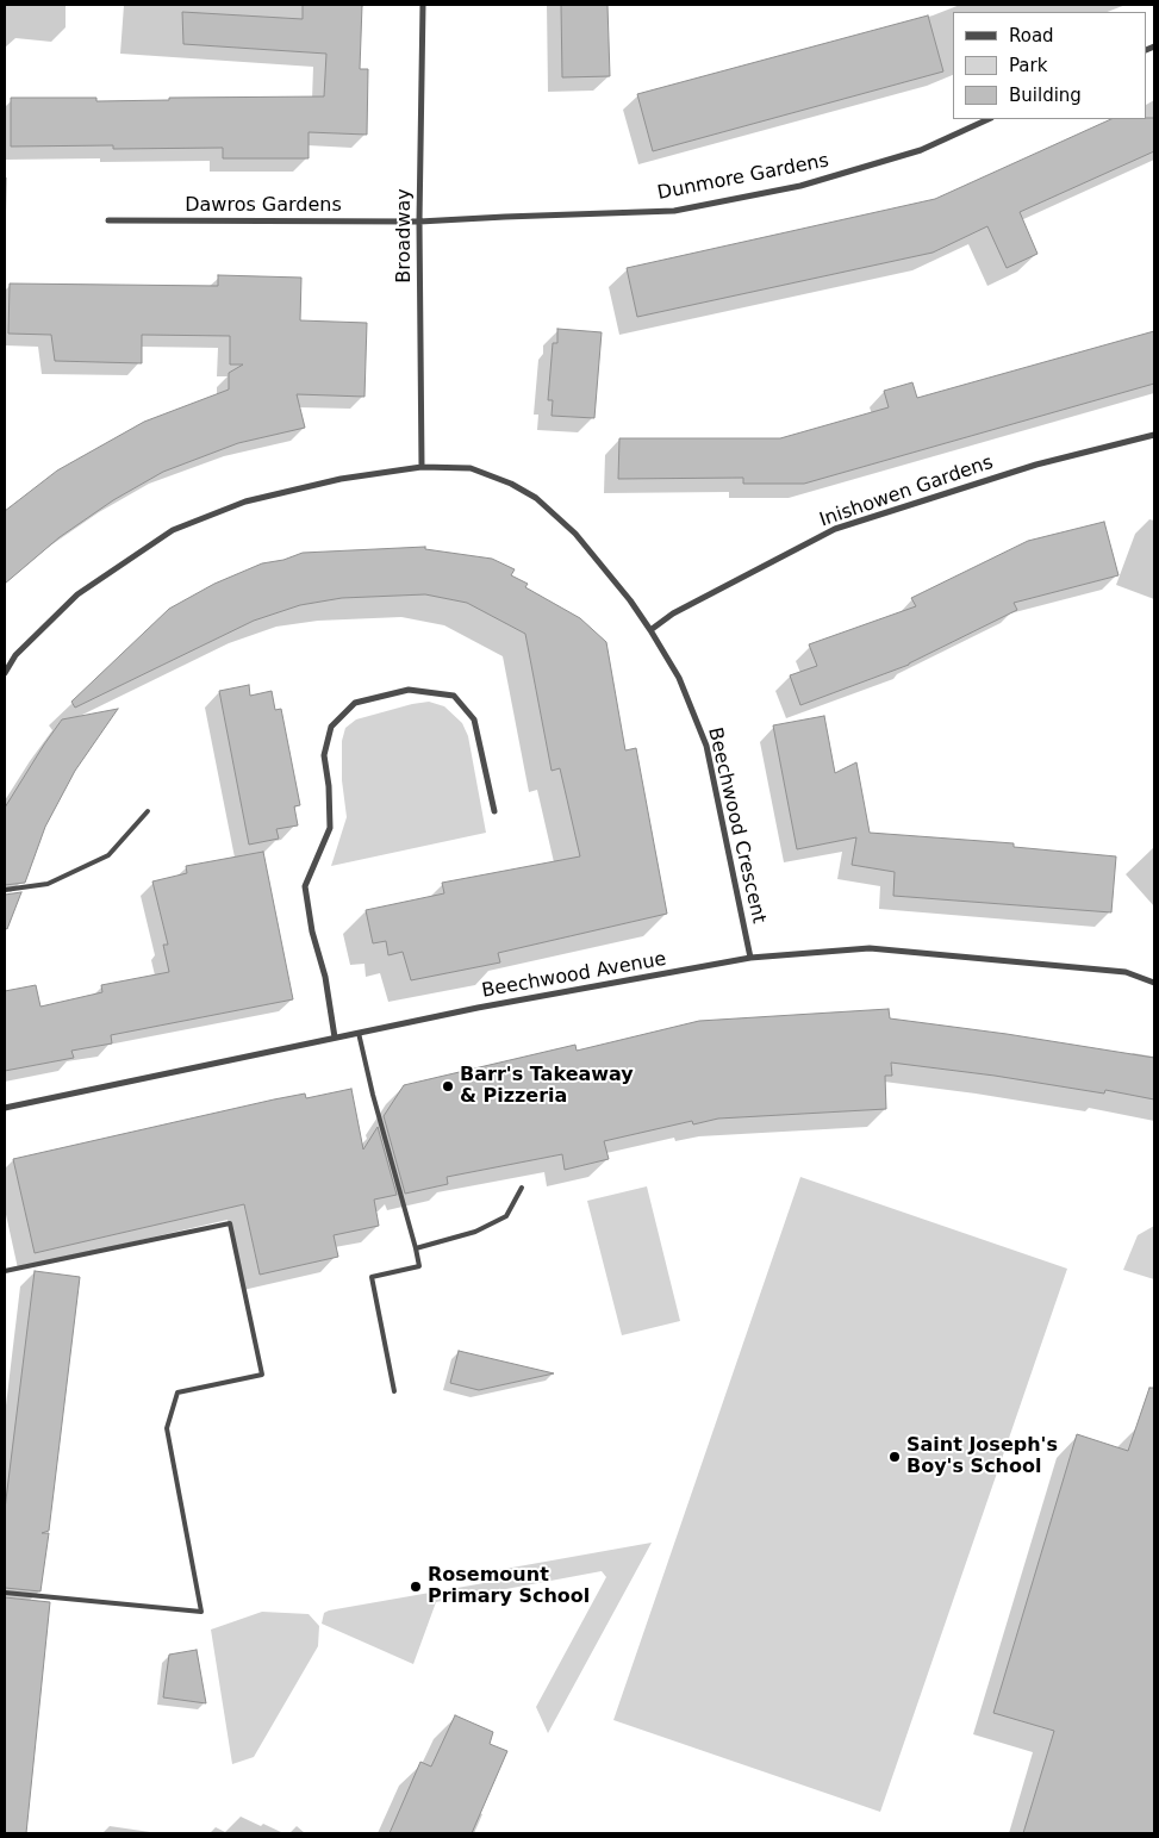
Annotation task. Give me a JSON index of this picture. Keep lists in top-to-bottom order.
{
  "streets": {
    "street": [
      "Dunmore Gardens",
      "Dawros Gardens",
      "Broadway",
      "Inishowen Gardens",
      "Beechwood Crescent",
      "Beechwood Avenue"
    ]
  },
  "crossings": [
    ["Dunmore Gardens", "Dawros Gardens"],
    ["Dunmore Gardens", "Broadway"],
    ["Dawros Gardens", "Broadway"],
    ["Broadway", "Beechwood Crescent"],
    ["Inishowen Gardens", "Beechwood Crescent"],
    ["Beechwood Crescent", "Beechwood Avenue"]
  ],
  "places": ["Barr's Takeaway & Pizzeria", "Saint Joseph's Boy's School", "Rosemount Primary School"],
  "legend": ["Road", "Park", "Building"]
}
